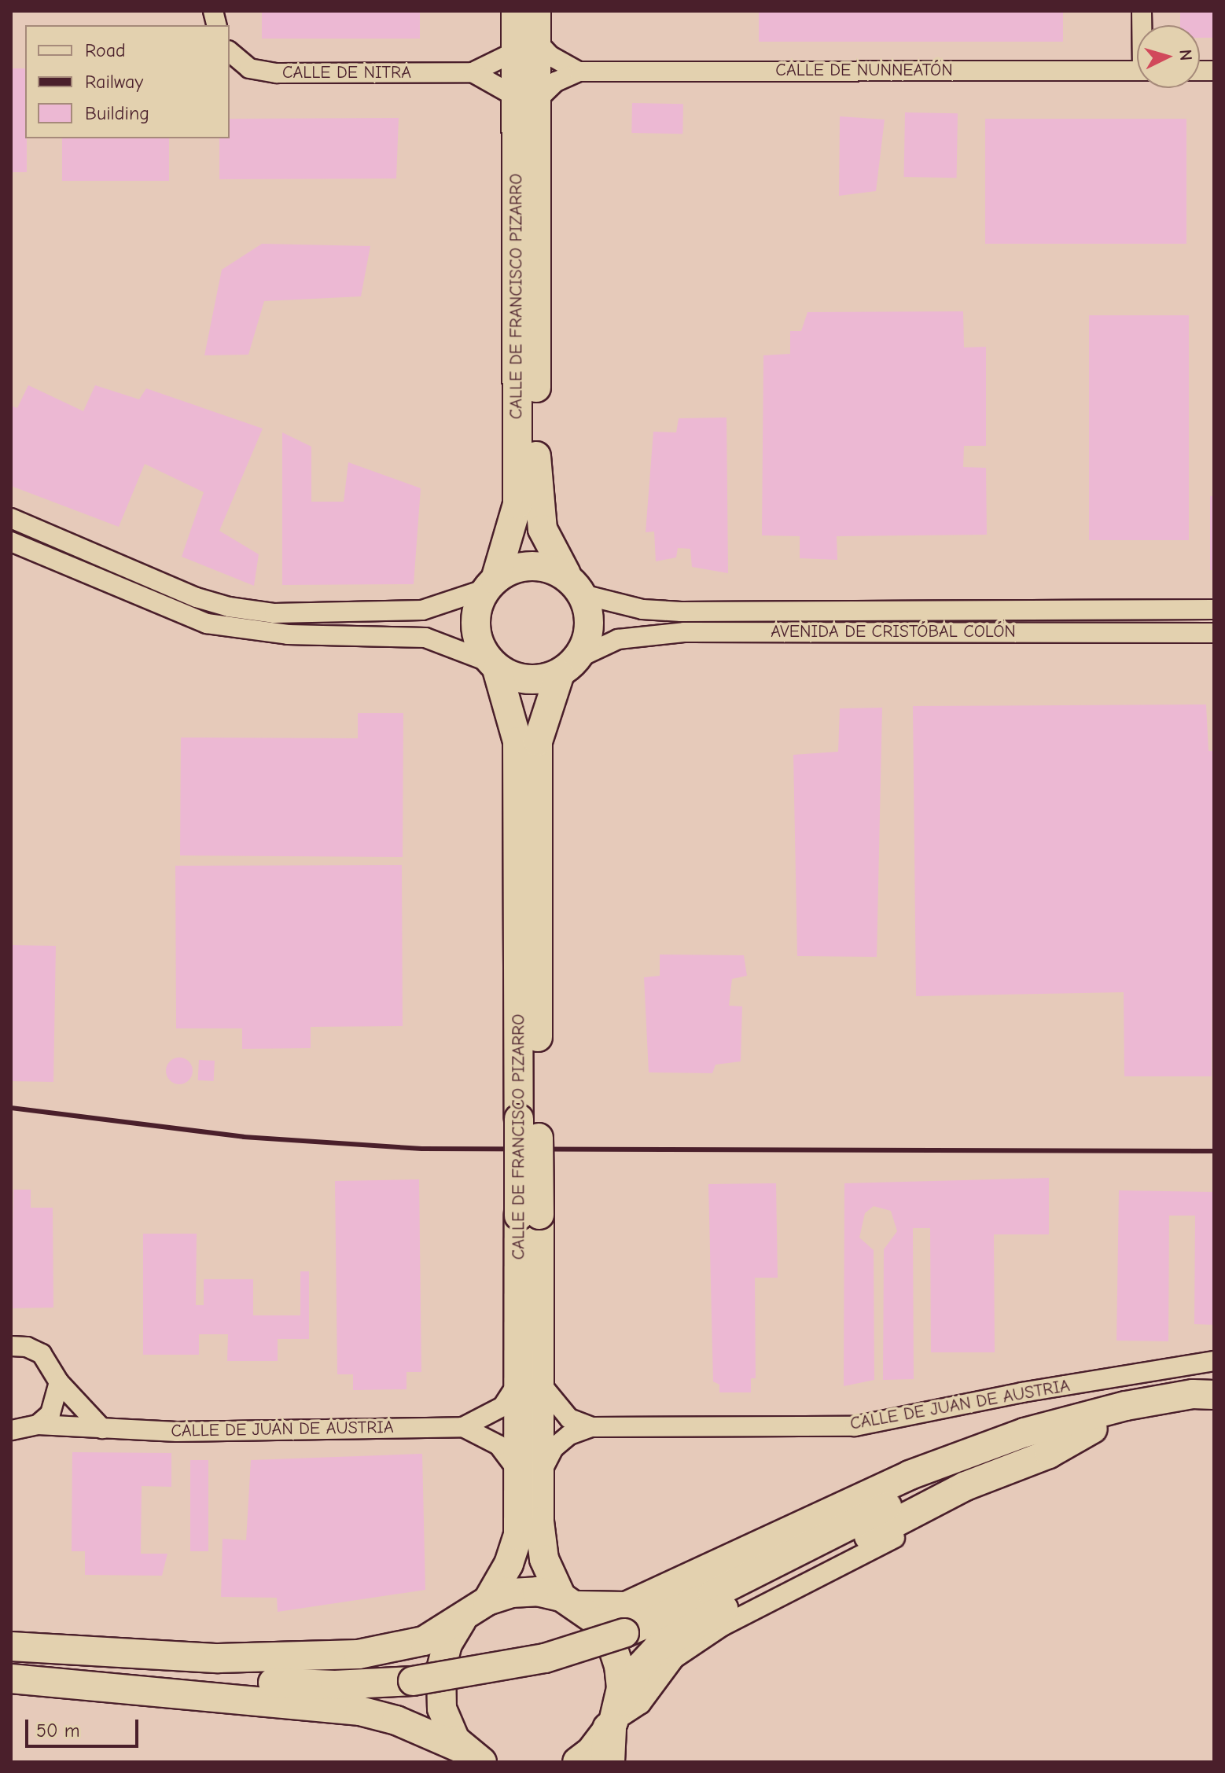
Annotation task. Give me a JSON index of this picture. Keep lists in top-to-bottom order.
{
  "streets": {
    "main road": ["CALLE DE FRANCISCO PIZARRO"],
    "street": [
      "CALLE DE NUNNEATÓN",
      "CALLE DE NITRA",
      "AVENIDA DE CRISTÓBAL COLÓN",
      "CALLE DE JUAN DE AUSTRIA"
    ]
  },
  "crossings": [
    ["CALLE DE NUNNEATÓN", "CALLE DE NITRA"],
    ["CALLE DE NUNNEATÓN", "CALLE DE FRANCISCO PIZARRO"],
    ["CALLE DE NITRA", "CALLE DE FRANCISCO PIZARRO"],
    ["CALLE DE FRANCISCO PIZARRO", "AVENIDA DE CRISTÓBAL COLÓN"]
  ],
  "legend": ["Road", "Railway", "Building"],
  "scale_bar": "50 m",
  "north": "right"
}
